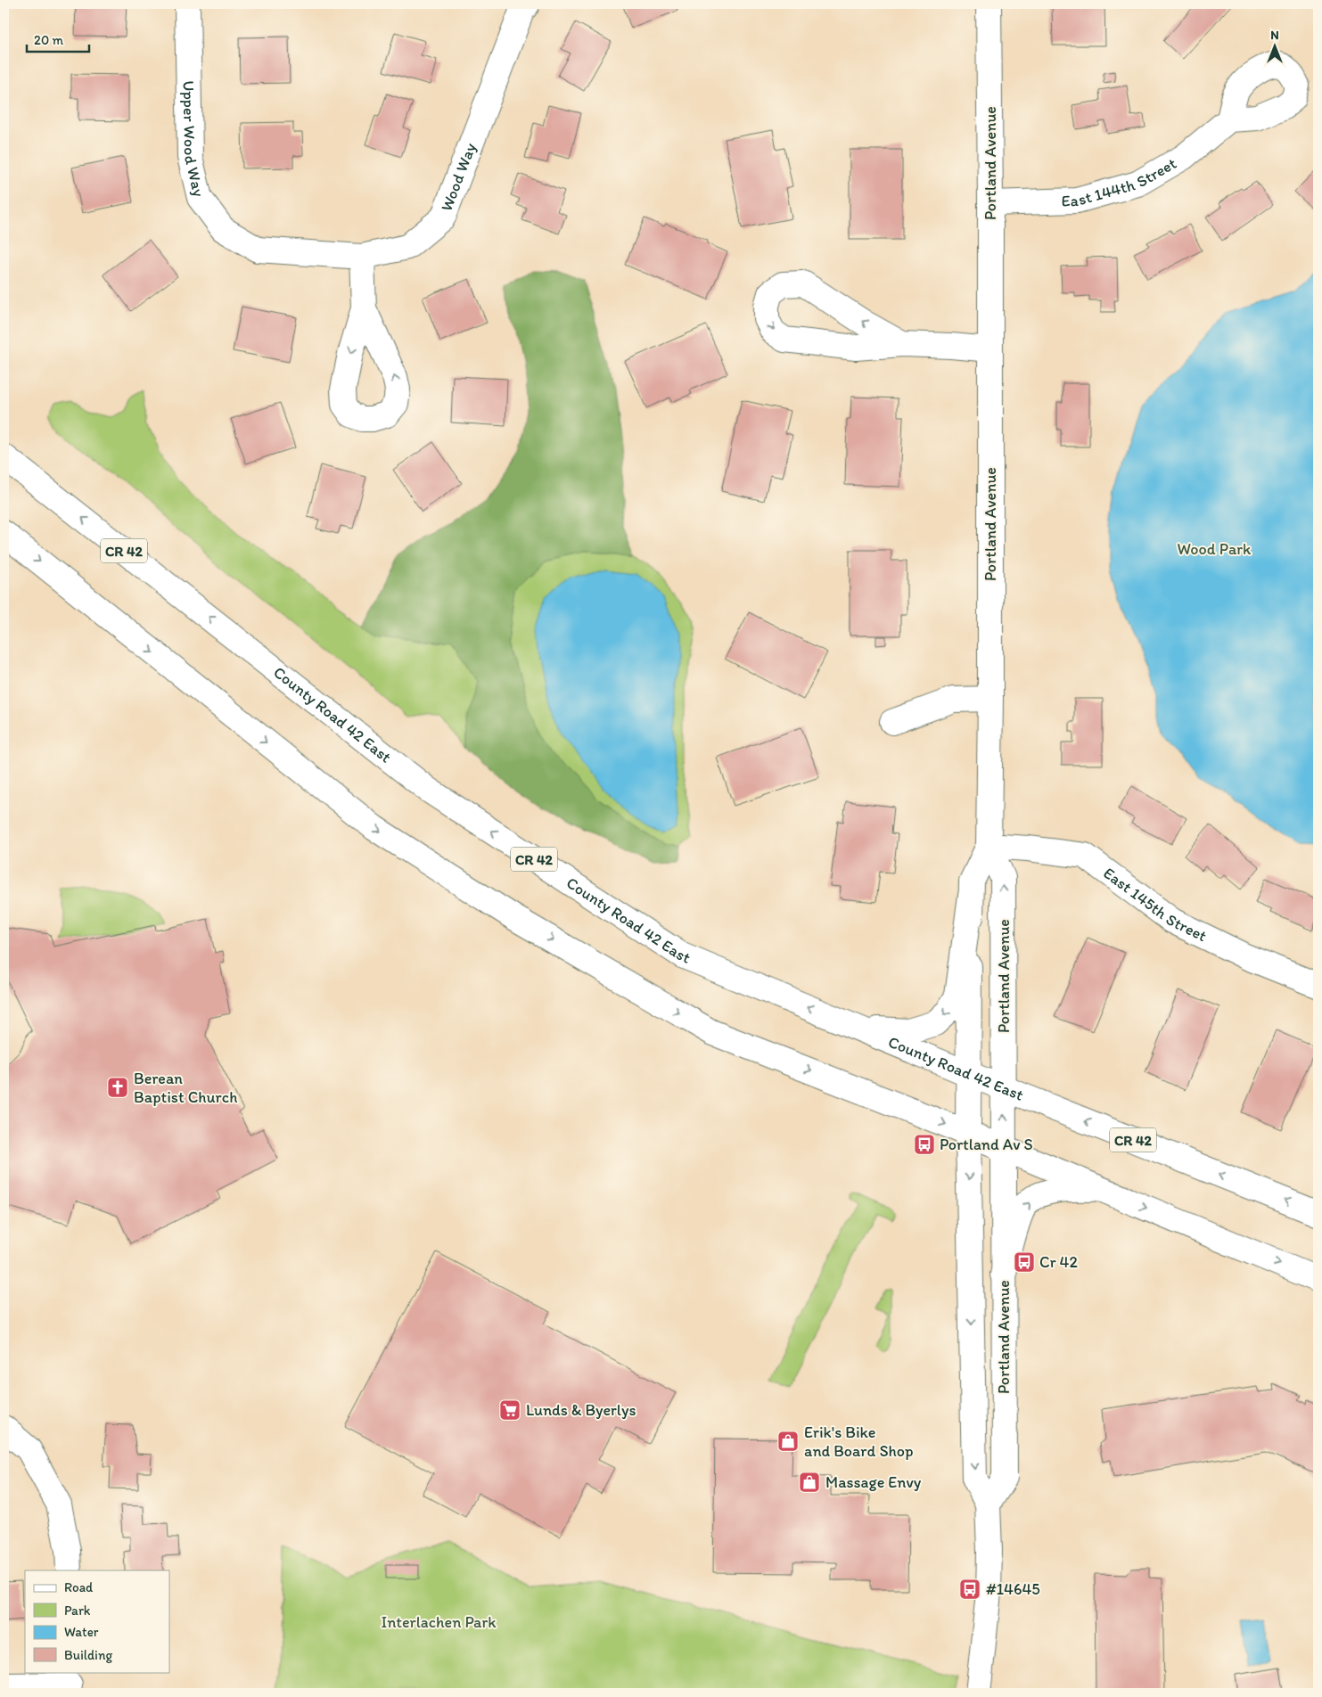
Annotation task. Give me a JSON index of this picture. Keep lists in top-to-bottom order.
{
  "streets": {
    "main road": [
      "Upper Wood Way",
      "Portland Avenue",
      "Wood Way",
      "East 144th Street",
      "CR 42",
      "County Road 42 East",
      "East 145th Street"
    ]
  },
  "crossings": [
    ["Upper Wood Way", "Wood Way"],
    ["Portland Avenue", "East 144th Street"],
    ["Portland Avenue", "County Road 42 East"],
    ["Portland Avenue", "East 145th Street"]
  ],
  "parks": ["Wood Park", "Interlachen Park"],
  "places": {
    "church": ["Berean Baptist Church"],
    "bus stop": ["Portland Av S", "Cr 42", "#14645"],
    "supermarket": ["Lunds & Byerlys"],
    "shop": ["Erik's Bike and Board Shop", "Massage Envy"]
  },
  "legend": [
    "Road",
    "Park",
    "Water",
    "Building"
  ],
  "scale_bar": "20 m",
  "north": "top"
}
